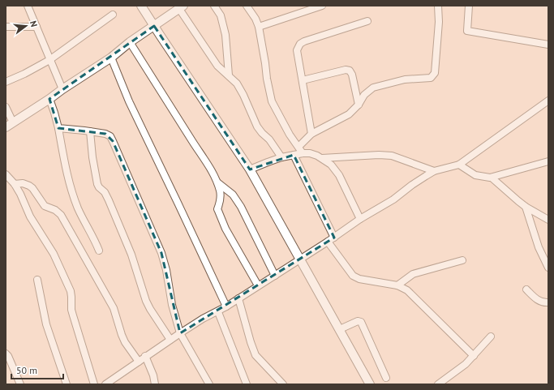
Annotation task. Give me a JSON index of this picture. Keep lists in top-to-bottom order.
{
  "scale_bar": "50 m",
  "north": "right"
}
